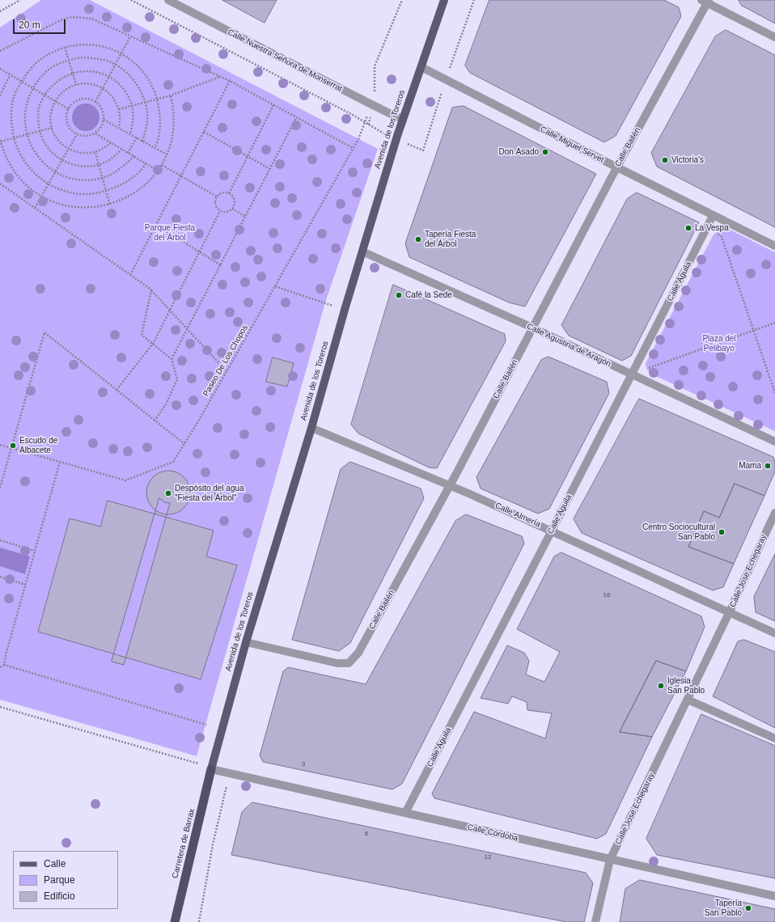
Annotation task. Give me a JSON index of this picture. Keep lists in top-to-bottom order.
{
  "streets": {
    "highway": ["Carretera de Barrax"],
    "main road": ["Avenida de los Toreros"],
    "street": [
      "Calle Nuestra Señora de Monserrat",
      "Calle Miguel Servet",
      "Calle Bailén",
      "Calle Águila",
      "Calle Agustina de Aragón",
      "Calle Almería",
      "Calle José Echegaray",
      "Calle Córdoba"
    ],
    "path": ["Paseo De Los Chopos"]
  },
  "crossings": [
    ["Calle Nuestra Señora de Monserrat", "Avenida de los Toreros"],
    ["Calle Nuestra Señora de Monserrat", "Paseo De Los Chopos"],
    ["Avenida de los Toreros", "Calle Miguel Servet"],
    ["Avenida de los Toreros", "Calle Bailén"],
    ["Avenida de los Toreros", "Calle Agustina de Aragón"],
    ["Avenida de los Toreros", "Calle Almería"],
    ["Avenida de los Toreros", "Calle Córdoba"],
    ["Avenida de los Toreros", "Carretera de Barrax"],
    ["Calle Miguel Servet", "Calle Bailén"],
    ["Calle Miguel Servet", "Calle Águila"],
    ["Calle Bailén", "Calle Agustina de Aragón"],
    ["Calle Bailén", "Calle Almería"],
    ["Calle Águila", "Calle Agustina de Aragón"],
    ["Calle Águila", "Calle Almería"],
    ["Calle Águila", "Calle Córdoba"],
    ["Calle Almería", "Calle José Echegaray"],
    ["Calle José Echegaray", "Calle Córdoba"],
    ["Calle Córdoba", "Carretera de Barrax"]
  ],
  "parks": ["Parque Fiesta del Árbol", "Plaza del Pelibayo"],
  "places": [
    "Don Asado",
    "Victoria's",
    "La Vespa",
    "Tapería Fiesta del Árbol",
    "Café la Sede",
    "Escudo de Albacete",
    "Mama",
    "Despósito del agua \"Fiesta del Árbol\"",
    "Centro Sociocultural San Pablo",
    "Iglesia San Pablo",
    "Tapería San Pablo"
  ],
  "house_numbers": [
    "16",
    "3",
    "6",
    "12"
  ],
  "legend": ["Calle", "Parque", "Edificio"],
  "scale_bar": "20 m"
}
